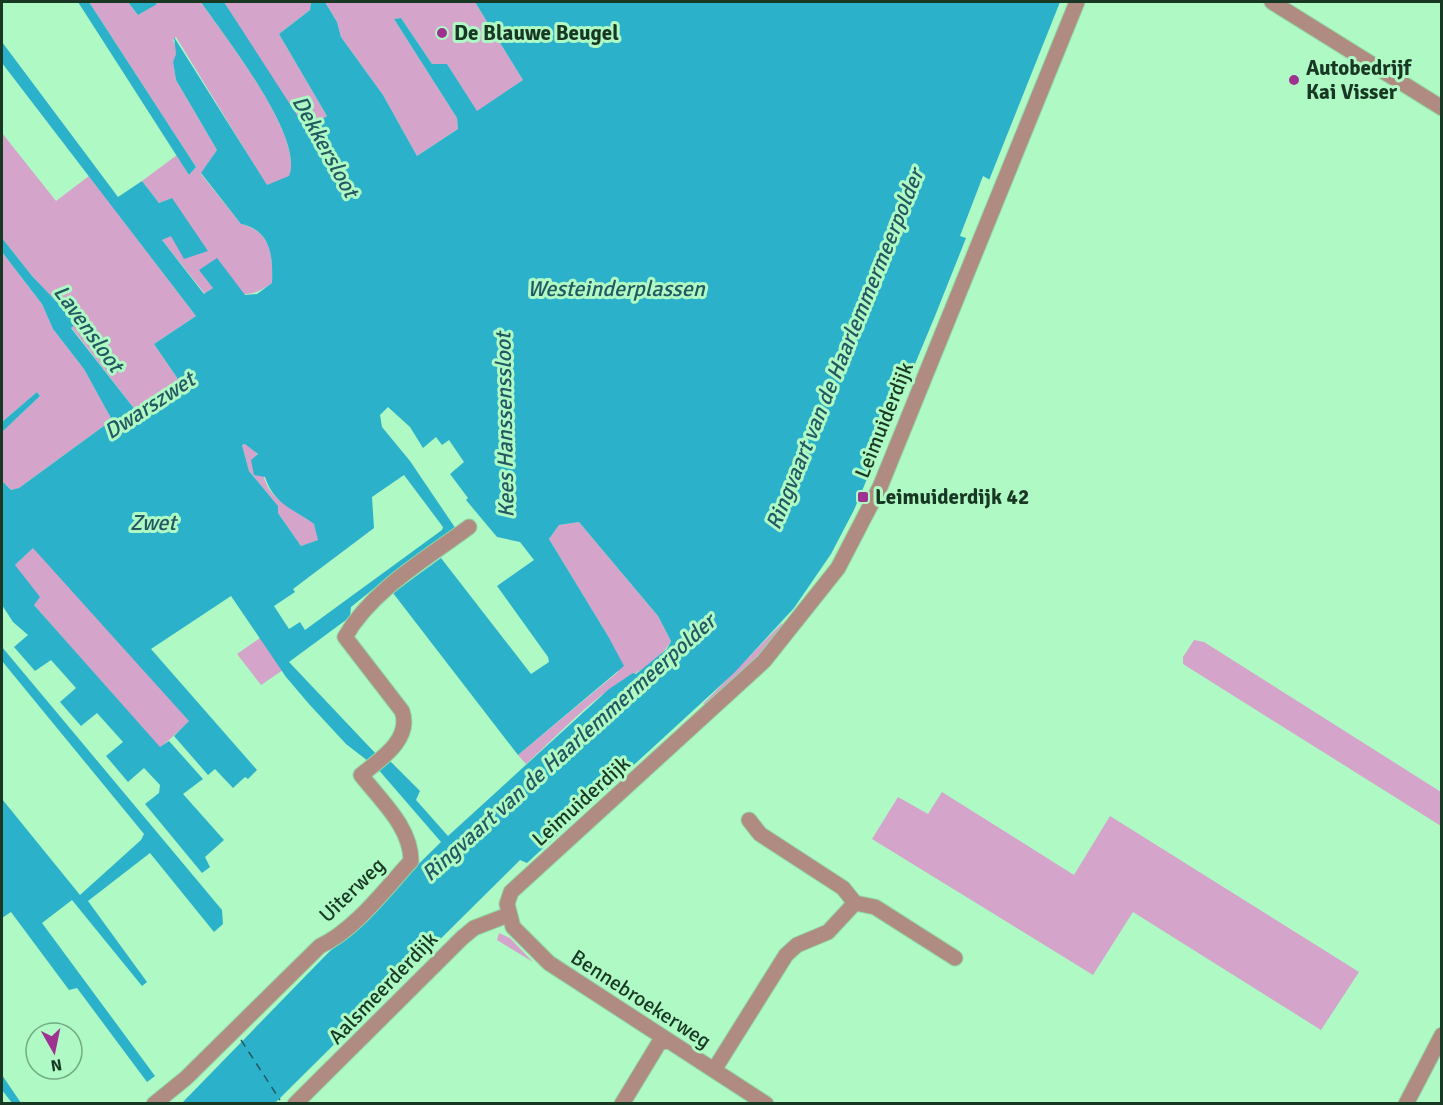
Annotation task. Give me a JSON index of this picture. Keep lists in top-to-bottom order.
{
  "streets": {
    "street": [
      "Leimuiderdijk",
      "Uiterweg",
      "Aalsmeerderdijk",
      "Bennebroekerweg"
    ]
  },
  "crossings": [
    ["Leimuiderdijk", "Aalsmeerderdijk"],
    ["Leimuiderdijk", "Bennebroekerweg"],
    ["Aalsmeerderdijk", "Bennebroekerweg"]
  ],
  "water": [
    "Dekkersloot",
    "Westeinderplassen",
    "Lavensloot",
    "Ringvaart van de Haarlemmermeerpolder",
    "Dwarszwet",
    "Kees Hanssenssloot",
    "Zwet"
  ],
  "places": {
    "other": ["De Blauwe Beugel", "Autobedrijf Kai Visser"],
    "transit": ["Leimuiderdijk 42"]
  },
  "north": "bottom"
}
